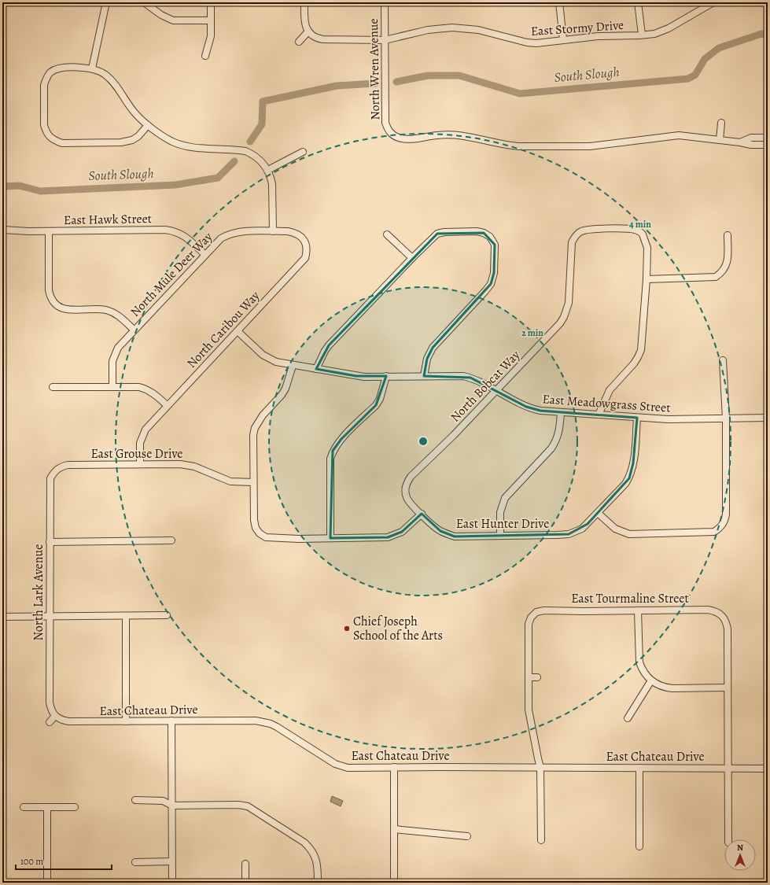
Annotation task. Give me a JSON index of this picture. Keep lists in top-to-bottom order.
{
  "streets": {
    "street": [
      "East Stormy Drive",
      "North Wren Avenue",
      "East Hawk Street",
      "North Mule Deer Way",
      "North Caribou Way",
      "North Bobcat Way",
      "East Meadowgrass Street",
      "East Grouse Drive",
      "East Hunter Drive",
      "North Lark Avenue",
      "East Tourmaline Street",
      "East Chateau Drive"
    ]
  },
  "crossings": [
    ["East Stormy Drive", "North Wren Avenue"],
    ["East Hawk Street", "North Mule Deer Way"],
    ["North Mule Deer Way", "North Caribou Way"],
    ["North Caribou Way", "East Meadowgrass Street"],
    ["North Caribou Way", "East Grouse Drive"],
    ["North Bobcat Way", "East Meadowgrass Street"],
    ["North Bobcat Way", "East Hunter Drive"],
    ["East Meadowgrass Street", "East Hunter Drive"],
    ["East Grouse Drive", "North Lark Avenue"],
    ["North Lark Avenue", "East Chateau Drive"]
  ],
  "water": ["South Slough"],
  "places": ["Chief Joseph School of the Arts"],
  "scale_bar": "100 m",
  "north": "top",
  "rings": ["4 min", "2 min"]
}
